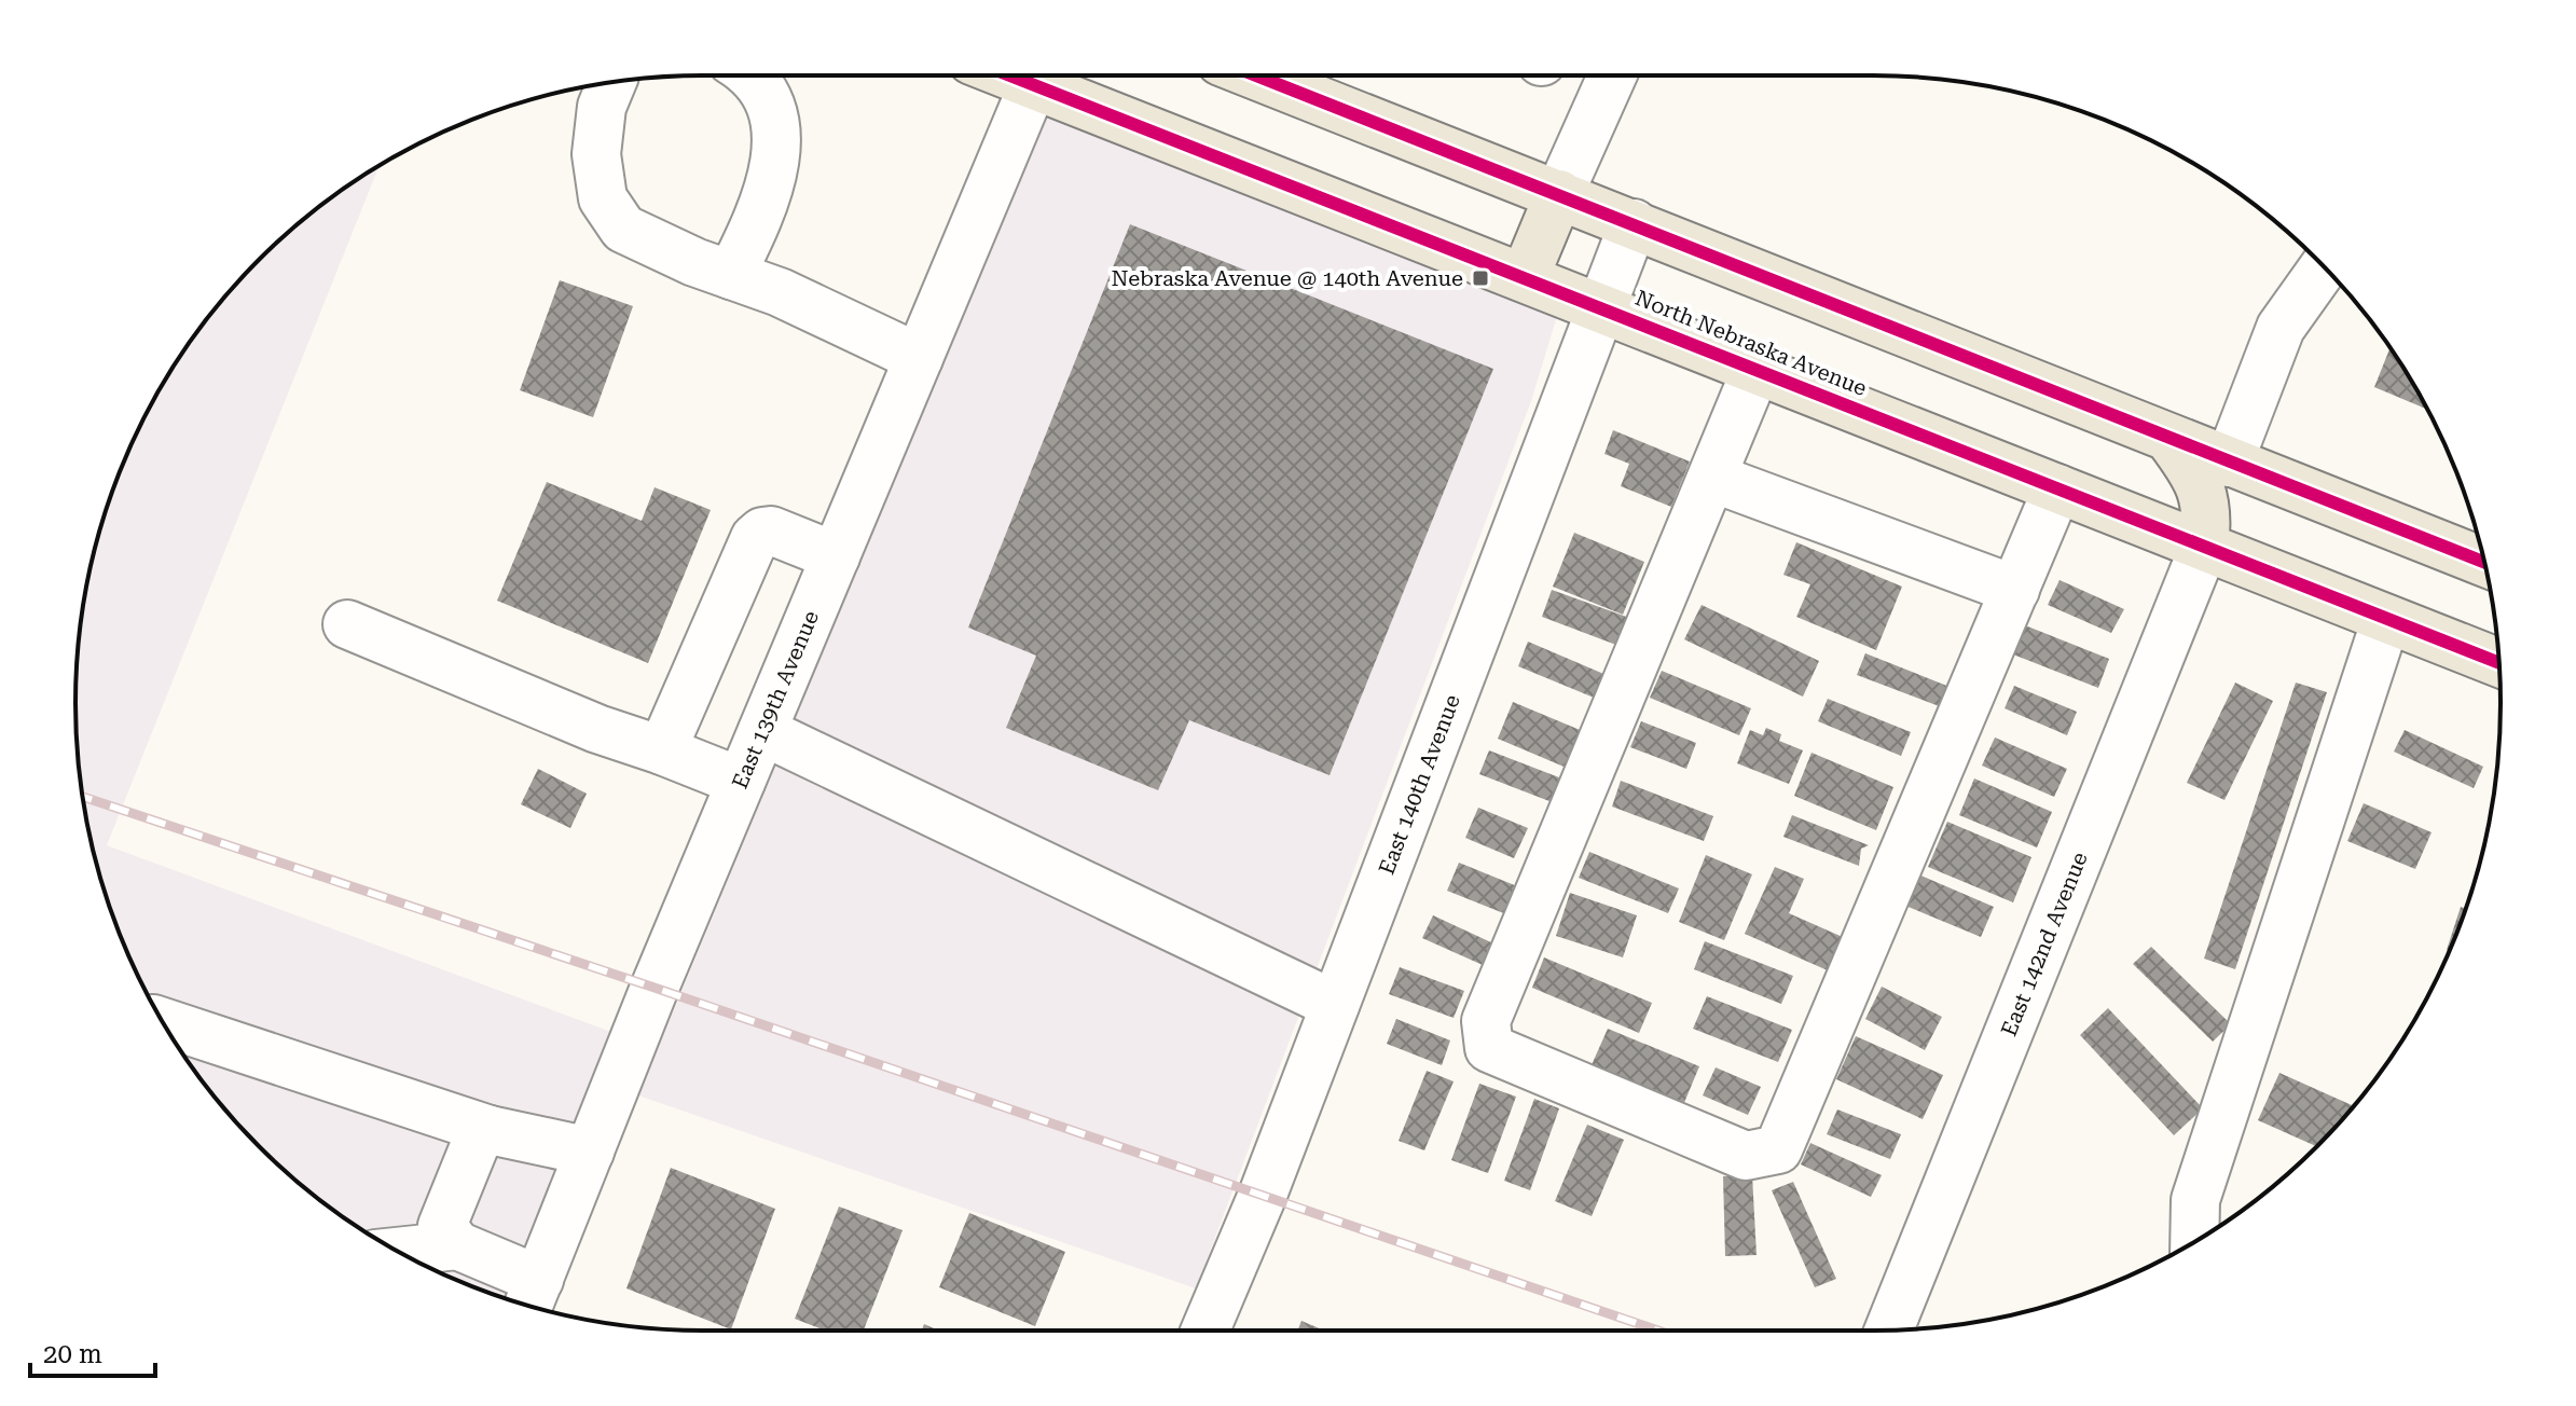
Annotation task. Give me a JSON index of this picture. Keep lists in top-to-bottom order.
{
  "streets": {
    "main road": ["North Nebraska Avenue"],
    "street": ["East 139th Avenue", "East 140th Avenue", "East 142nd Avenue"]
  },
  "crossings": [
    ["North Nebraska Avenue", "East 139th Avenue"],
    ["North Nebraska Avenue", "East 140th Avenue"],
    ["North Nebraska Avenue", "East 142nd Avenue"]
  ],
  "places": {
    "transit": ["Nebraska Avenue @ 140th Avenue"]
  },
  "scale_bar": "20 m"
}
